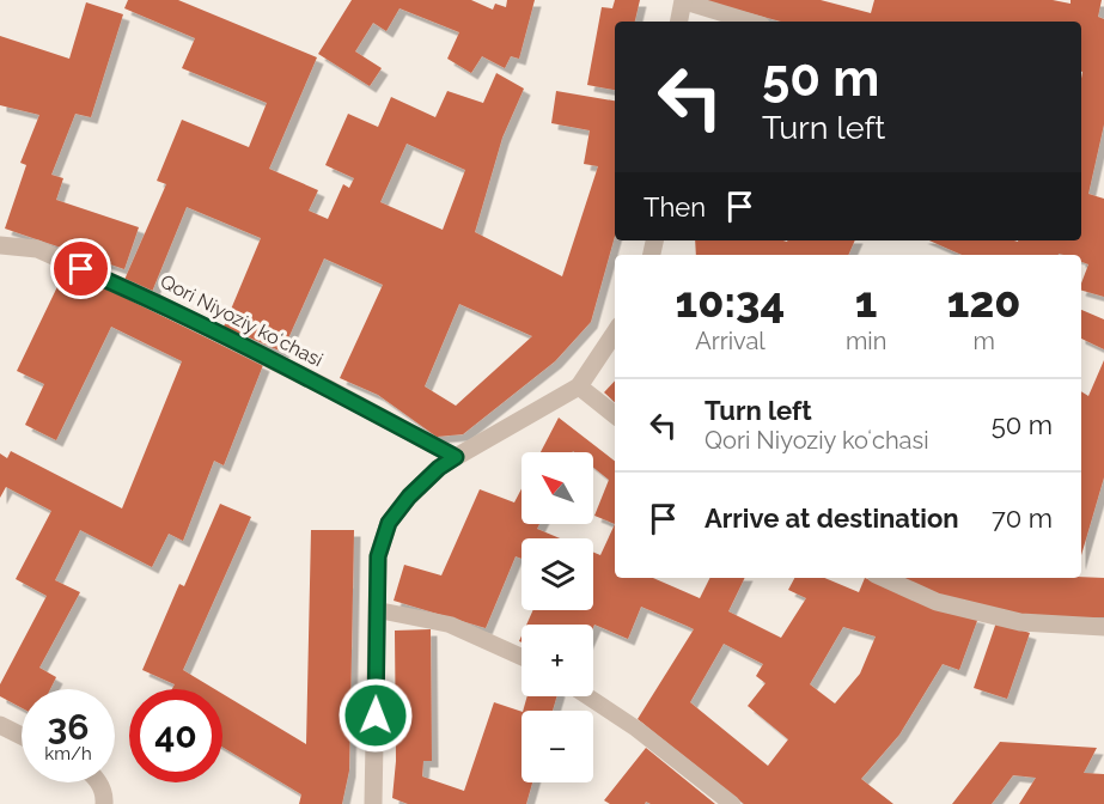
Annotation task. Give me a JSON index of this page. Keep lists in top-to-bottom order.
{
  "streets": {
    "street": ["Qori Niyoziy koʻchasi"]
  },
  "north": "top left",
  "page": {
    "turn": ["50 m", "Turn left"],
    "then": "Then",
    "eta": [
      "10:34",
      "Arrival",
      "1",
      "min",
      "120",
      "m"
    ],
    "list": [
      {
        "name": "Turn left",
        "note": "Qori Niyoziy koʻchasi",
        "value": "50 m"
      },
      {
        "name": "Arrive at destination",
        "value": "70 m"
      }
    ],
    "map_buttons": ["+", "−"],
    "speed": "36 km/h",
    "limit": "40"
  }
}
